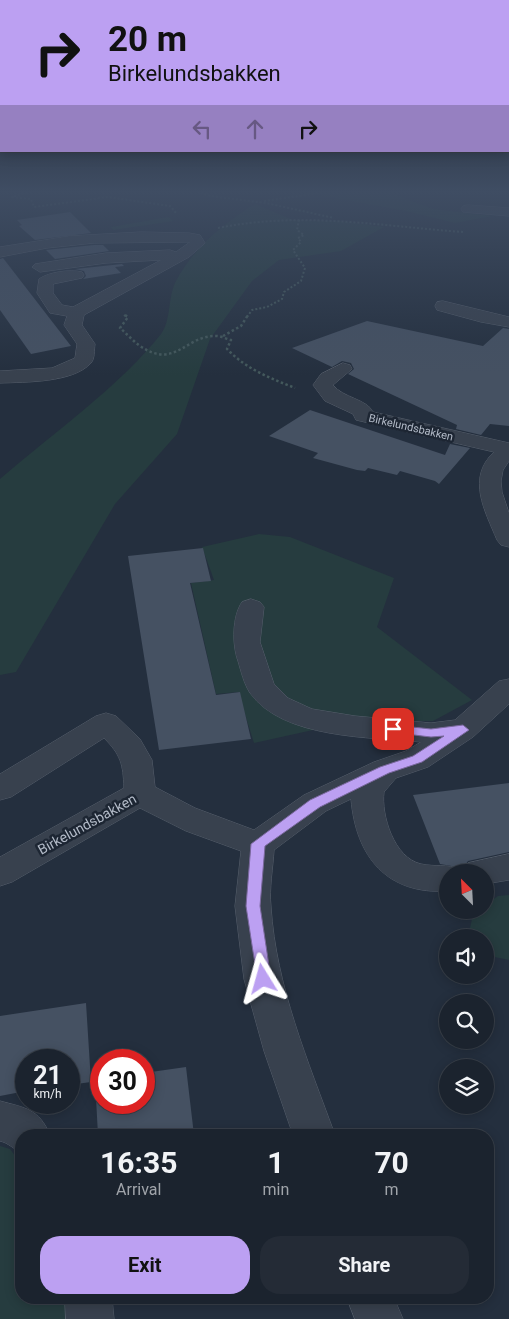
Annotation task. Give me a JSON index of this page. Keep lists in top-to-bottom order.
{
  "streets": {
    "street": ["Birkelundsbakken"]
  },
  "north": "top left",
  "page": {
    "turn": ["20 m", "Birkelundsbakken"],
    "speed": "21 km/h",
    "limit": "30",
    "eta": [
      "16:35",
      "Arrival",
      "1",
      "min",
      "70",
      "m"
    ],
    "buttons": ["Exit", "Share"]
  }
}
